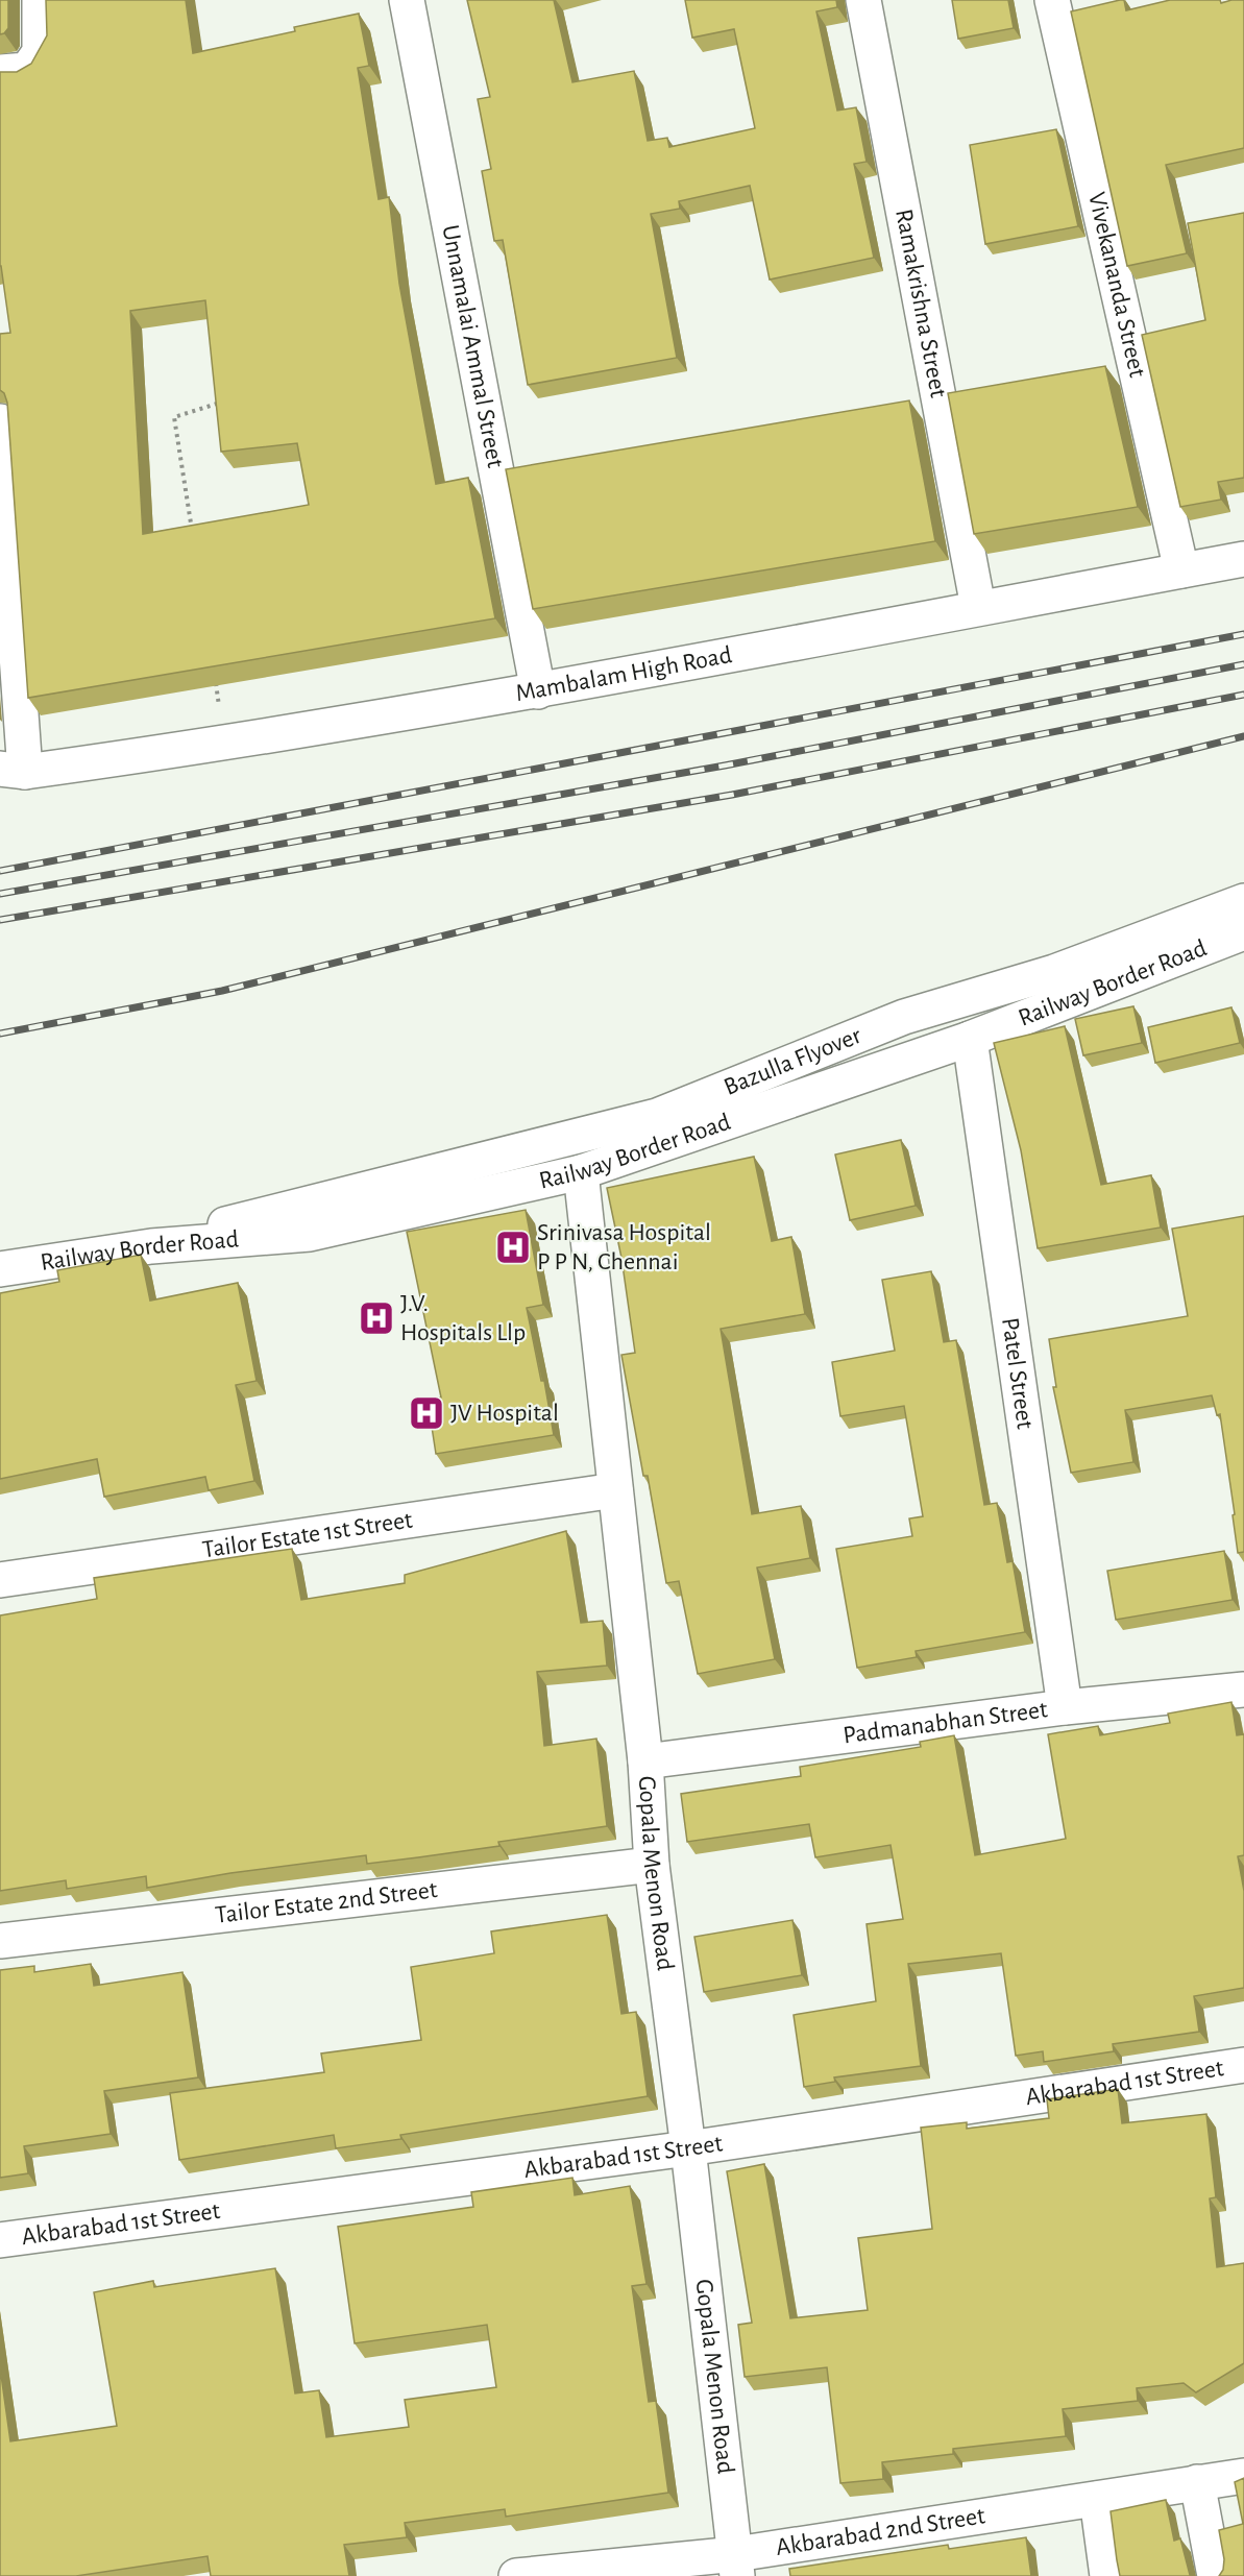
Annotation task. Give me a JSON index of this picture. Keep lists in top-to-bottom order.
{
  "streets": {
    "street": [
      "Vivekananda Street",
      "Ramakrishna Street",
      "Unnamalai Ammal Street",
      "Mambalam High Road",
      "Railway Border Road",
      "Bazulla Flyover",
      "Patel Street",
      "Tailor Estate 1st Street",
      "Padmanabhan Street",
      "Gopala Menon Road",
      "Tailor Estate 2nd Street",
      "Akbarabad 1st Street",
      "Akbarabad 2nd Street"
    ]
  },
  "crossings": [
    ["Vivekananda Street", "Mambalam High Road"],
    ["Ramakrishna Street", "Mambalam High Road"],
    ["Unnamalai Ammal Street", "Mambalam High Road"],
    ["Railway Border Road", "Bazulla Flyover"],
    ["Railway Border Road", "Patel Street"],
    ["Railway Border Road", "Gopala Menon Road"],
    ["Patel Street", "Padmanabhan Street"],
    ["Tailor Estate 1st Street", "Gopala Menon Road"],
    ["Padmanabhan Street", "Gopala Menon Road"],
    ["Gopala Menon Road", "Tailor Estate 2nd Street"],
    ["Gopala Menon Road", "Akbarabad 1st Street"],
    ["Gopala Menon Road", "Akbarabad 2nd Street"]
  ],
  "places": {
    "hospital": ["Srinivasa Hospital P P N, Chennai", "J.V. Hospitals Llp", "JV Hospital"]
  }
}
